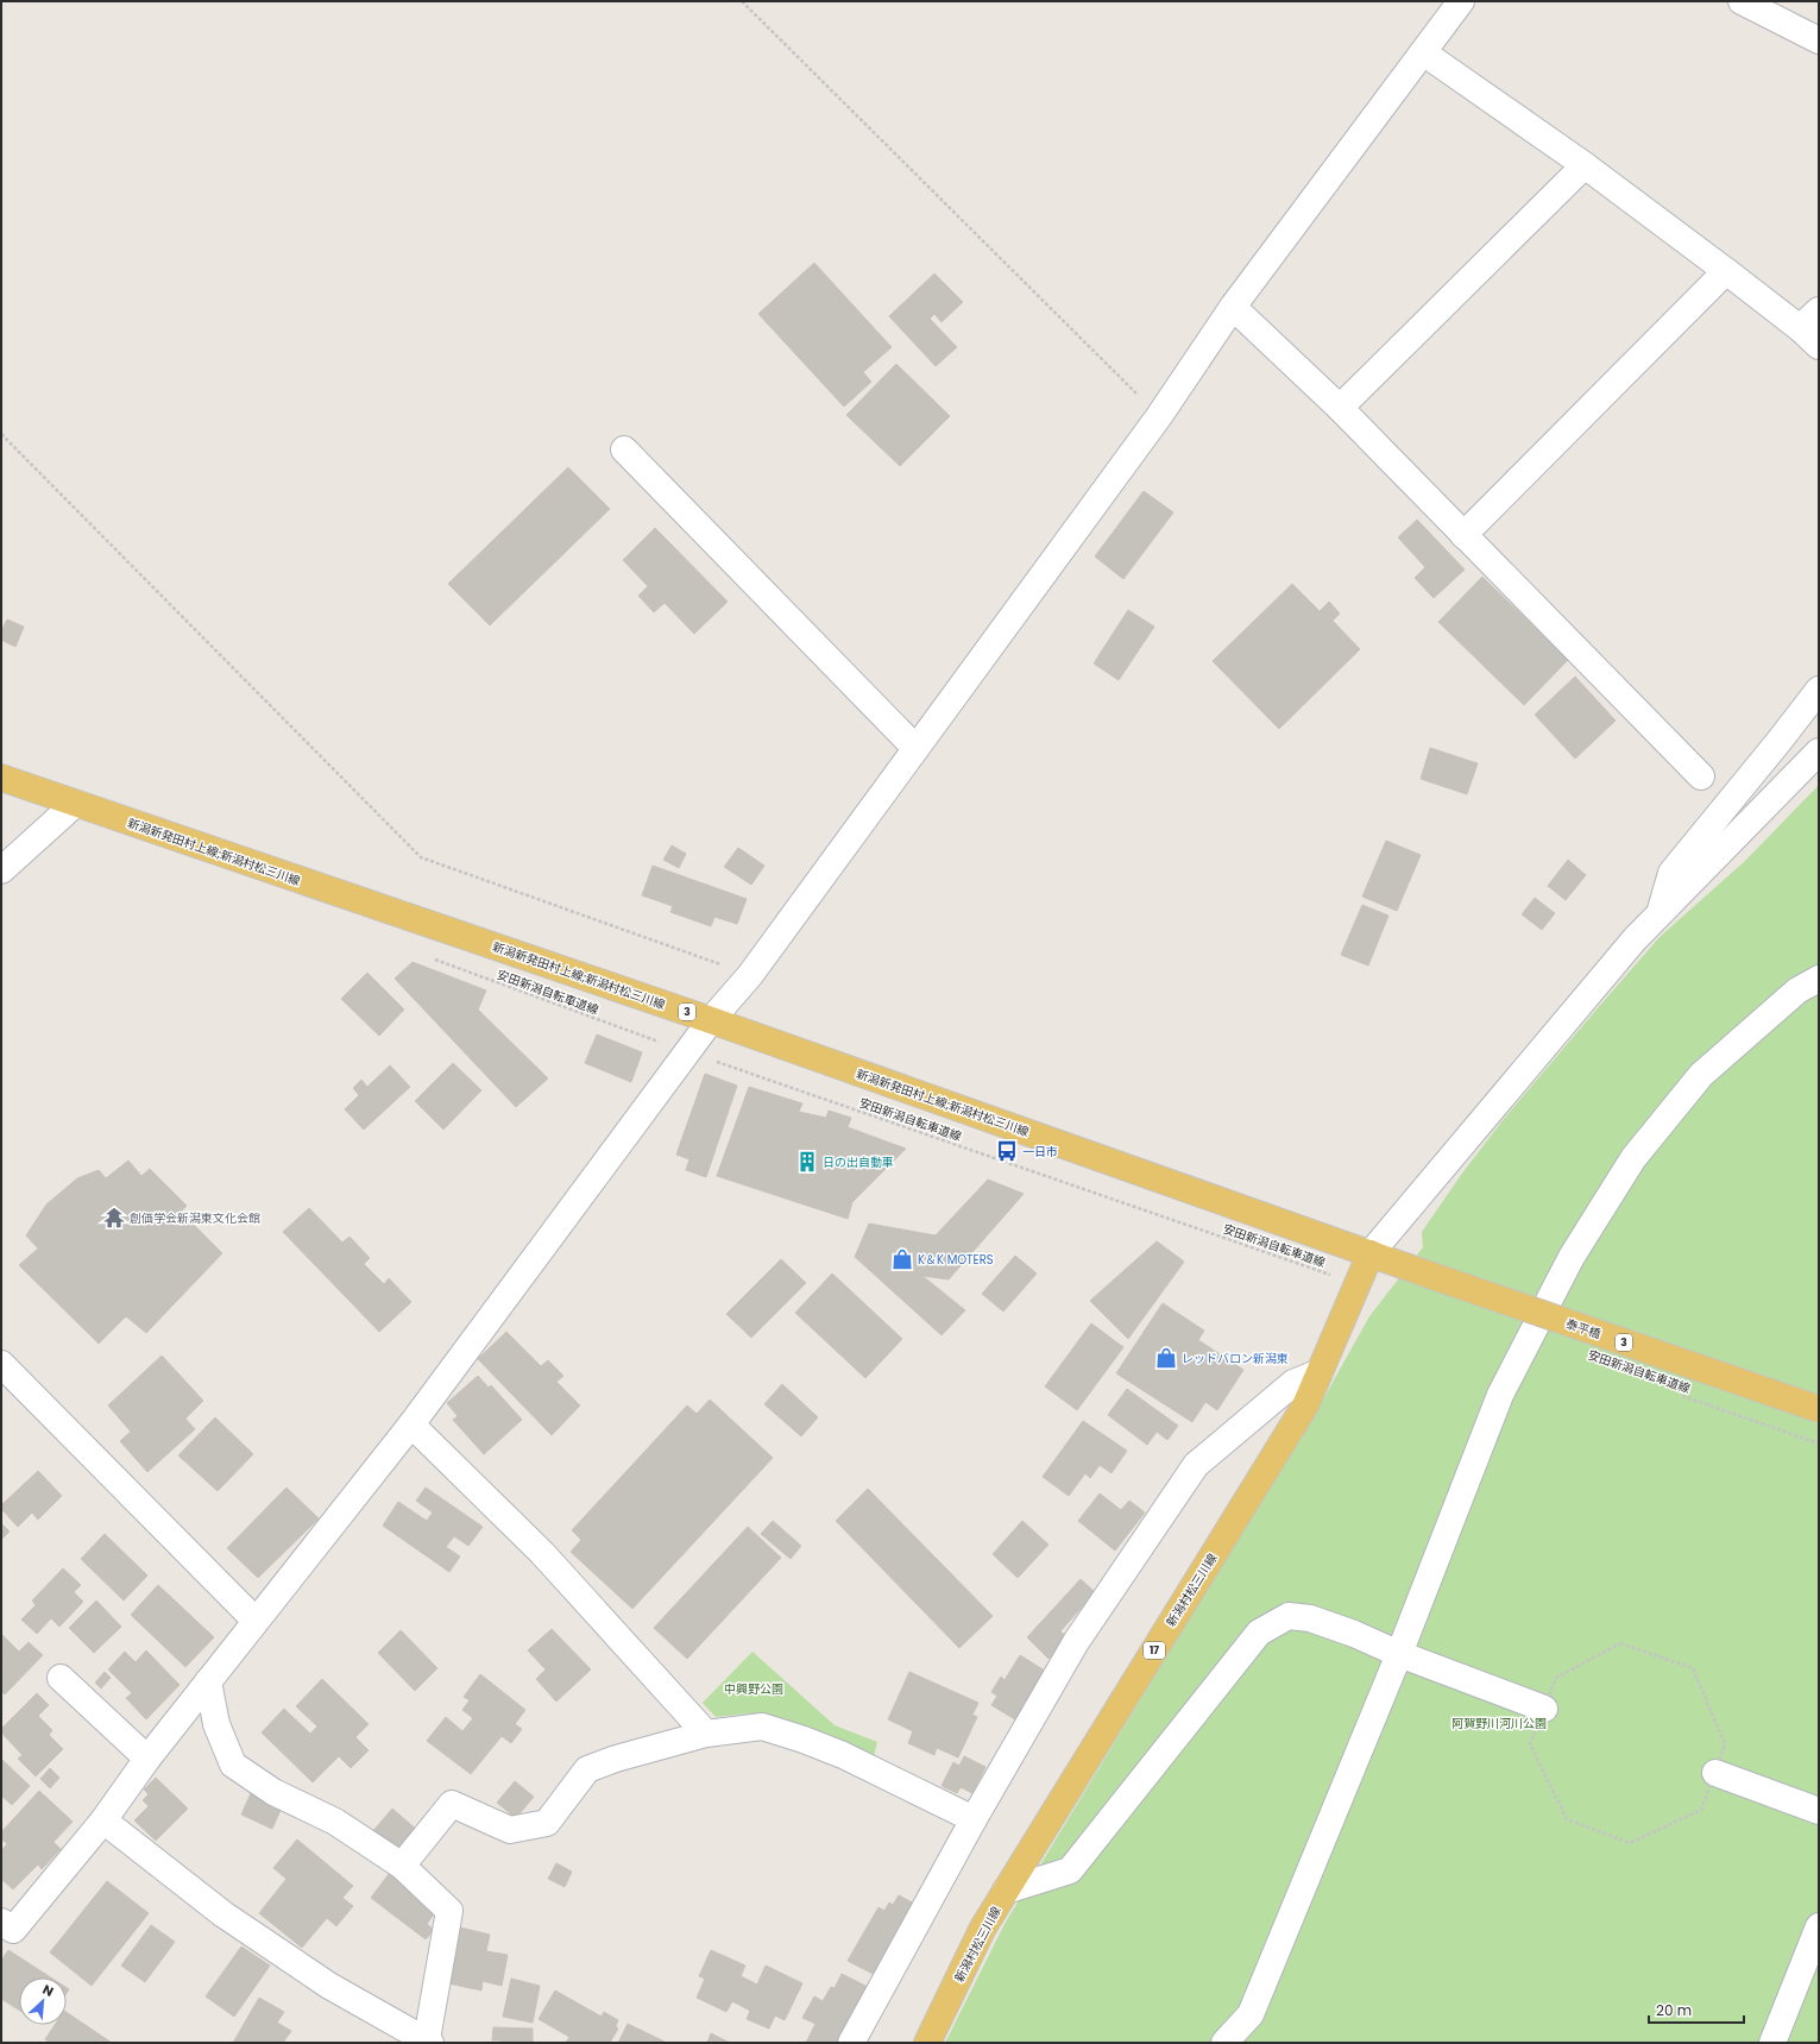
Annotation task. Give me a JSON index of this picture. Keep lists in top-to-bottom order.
{
  "streets": {
    "main road": [
      "新潟新発田村上線;新潟村松三川線",
      "3",
      "泰平橋",
      "新潟村松三川線",
      "17"
    ],
    "path": ["安田新潟自転車道線"]
  },
  "crossings": [
    ["新潟新発田村上線;新潟村松三川線", "泰平橋"],
    ["新潟新発田村上線;新潟村松三川線", "新潟村松三川線"],
    ["泰平橋", "新潟村松三川線"]
  ],
  "parks": ["中興野公園", "阿賀野川河川公園"],
  "places": {
    "bus stop": ["一日市"],
    "building": ["日の出自動車"],
    "temple": ["創価学会新潟東文化会館"],
    "shop": ["K＆K MOTERS", "レッドバロン新潟東"]
  },
  "scale_bar": "20 m",
  "north": "top right"
}
